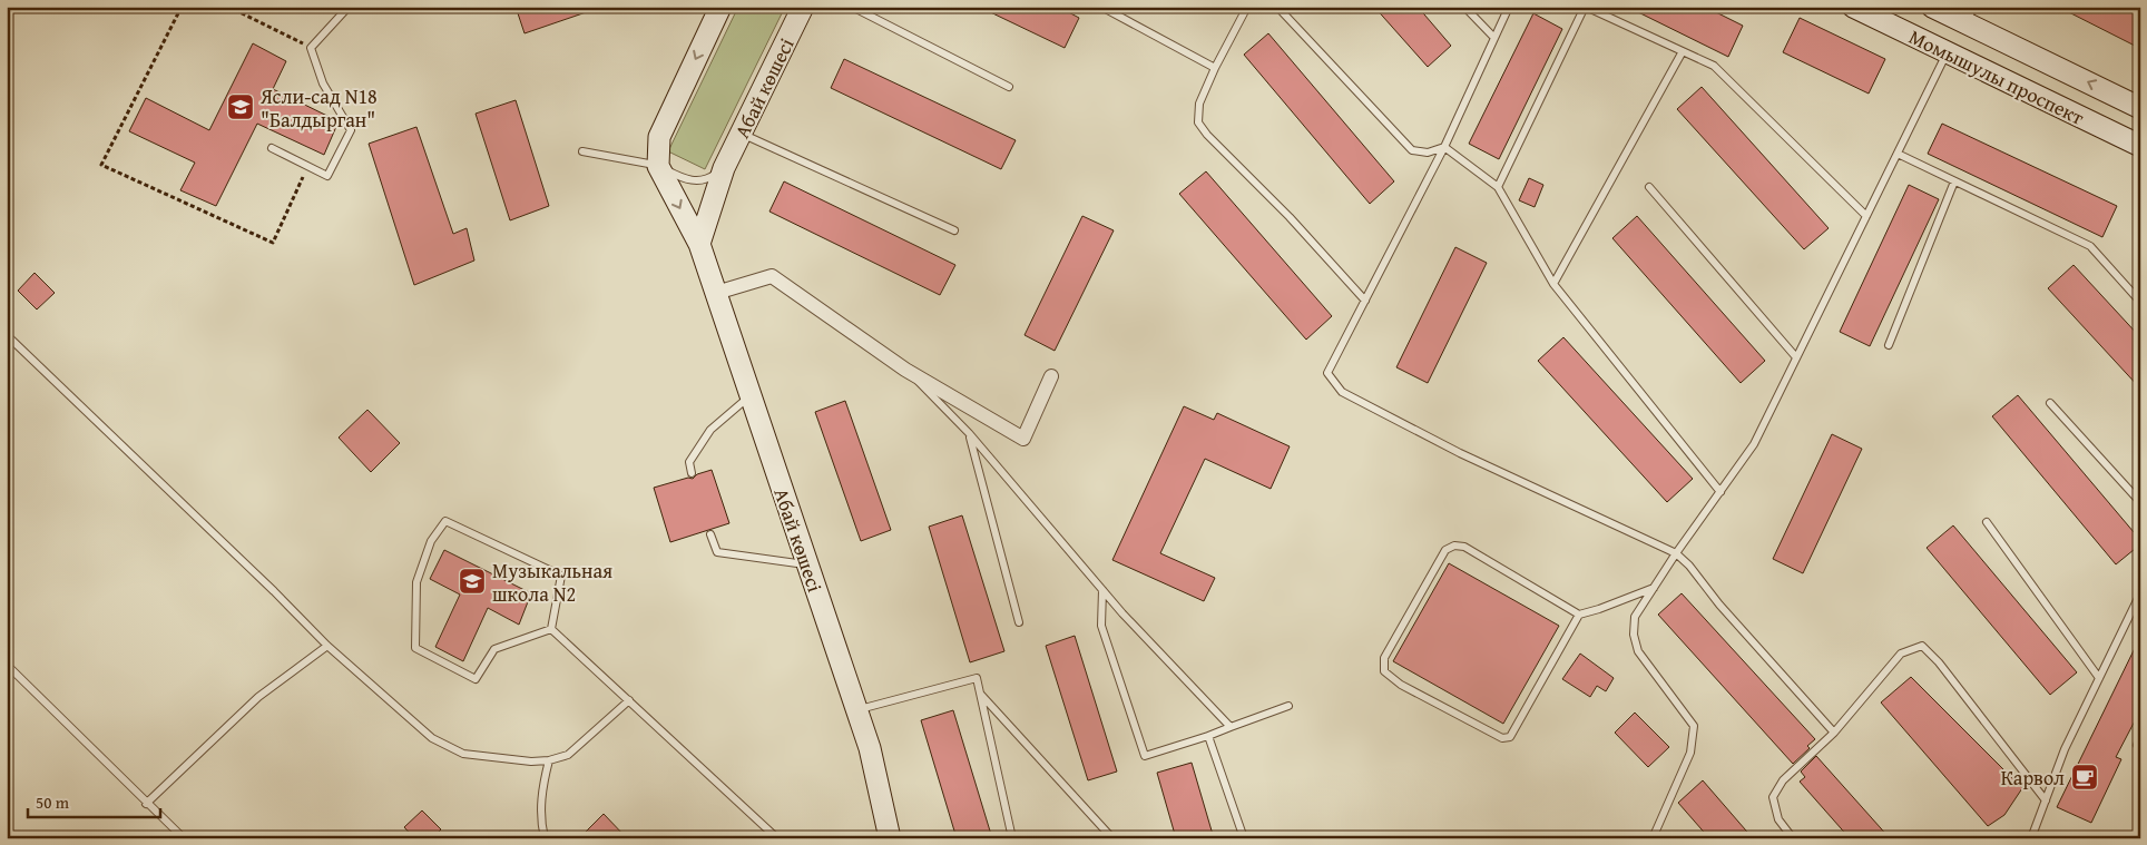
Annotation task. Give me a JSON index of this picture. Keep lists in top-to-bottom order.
{
  "streets": {
    "street": ["Момышулы проспект", "Абай көшесі"]
  },
  "places": {
    "school or university": ["Ясли-сад N18 \"Балдырган\"", "Музыкальная школа N2"],
    "cafe": ["Карвол"]
  },
  "scale_bar": "50 m"
}
